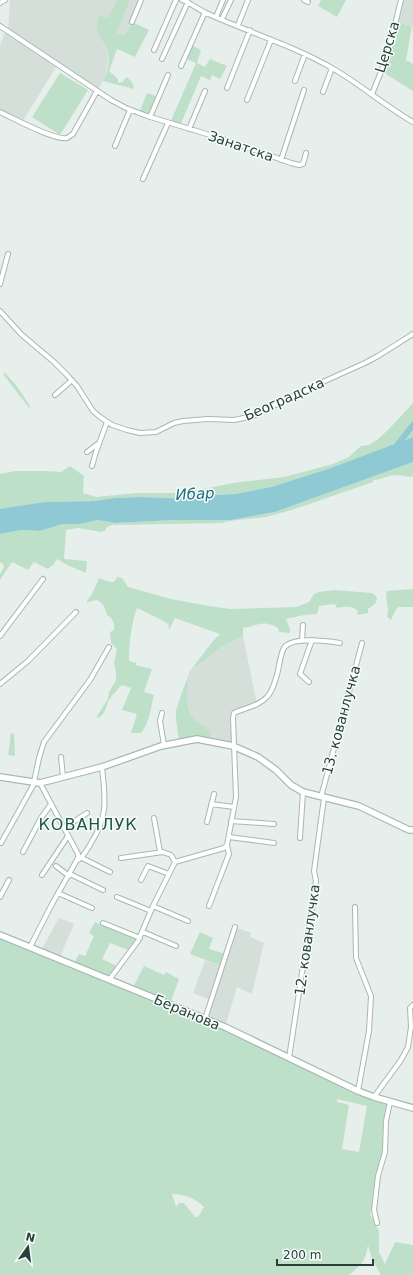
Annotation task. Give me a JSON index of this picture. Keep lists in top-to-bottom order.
{
  "streets": {
    "main road": ["Беранова"],
    "street": [
      "Церска",
      "Занатска",
      "Београдска",
      "13. кованлучка",
      "12. кованлучка"
    ]
  },
  "crossings": [
    ["13. кованлучка", "12. кованлучка"],
    ["12. кованлучка", "Беранова"]
  ],
  "districts": ["КОВАНЛУК"],
  "water": ["Ибар"],
  "scale_bar": "200 m",
  "north": "top"
}
